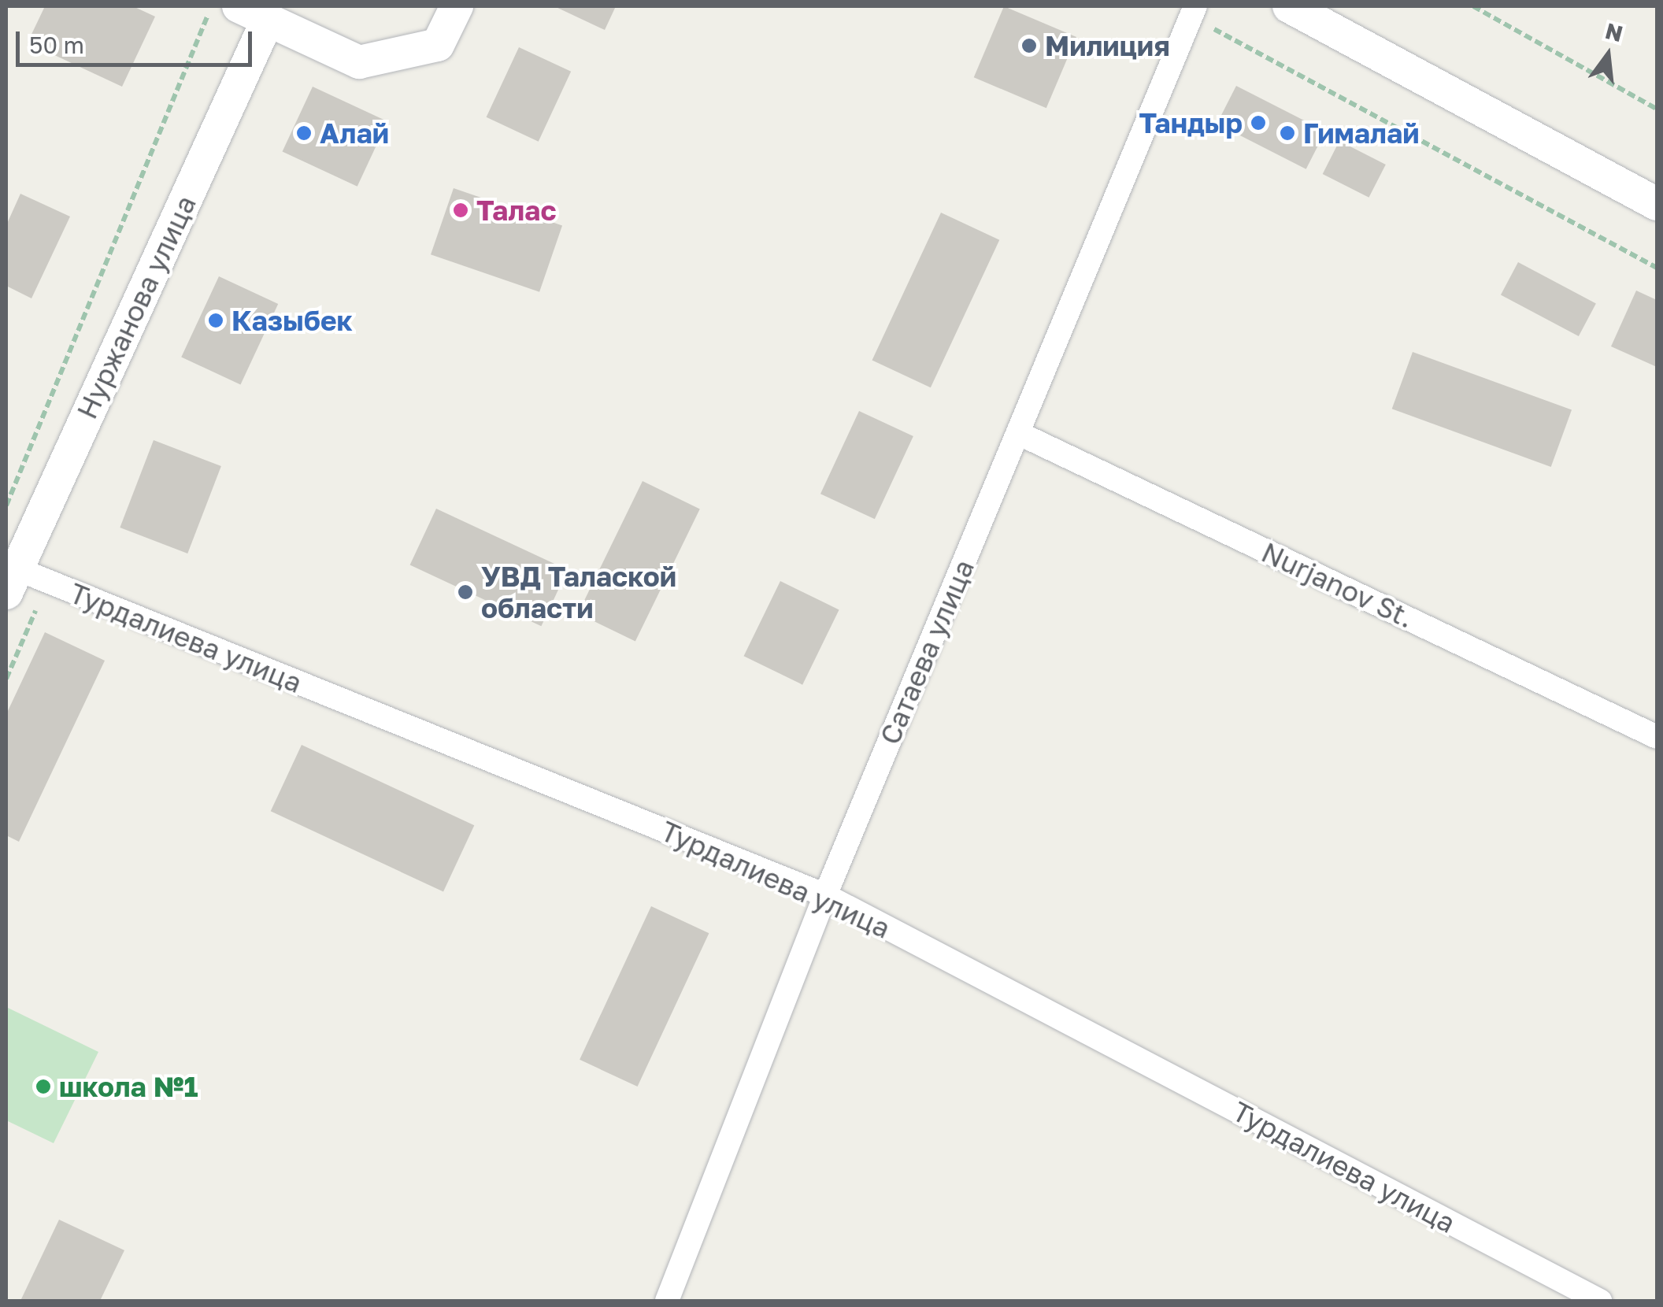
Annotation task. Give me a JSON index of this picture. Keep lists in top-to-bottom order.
{
  "streets": {
    "street": [
      "Нуржанова улица",
      "Nurjanov St.",
      "Турдалиева улица",
      "Сатаева улица"
    ]
  },
  "crossings": [
    ["Нуржанова улица", "Турдалиева улица"],
    ["Nurjanov St.", "Сатаева улица"],
    ["Турдалиева улица", "Сатаева улица"]
  ],
  "places": [
    "Милиция",
    "Тандыр",
    "Алай",
    "Гималай",
    "Талас",
    "Казыбек",
    "УВД Талаской области",
    "школа №1"
  ],
  "scale_bar": "50 m",
  "north": "top"
}
